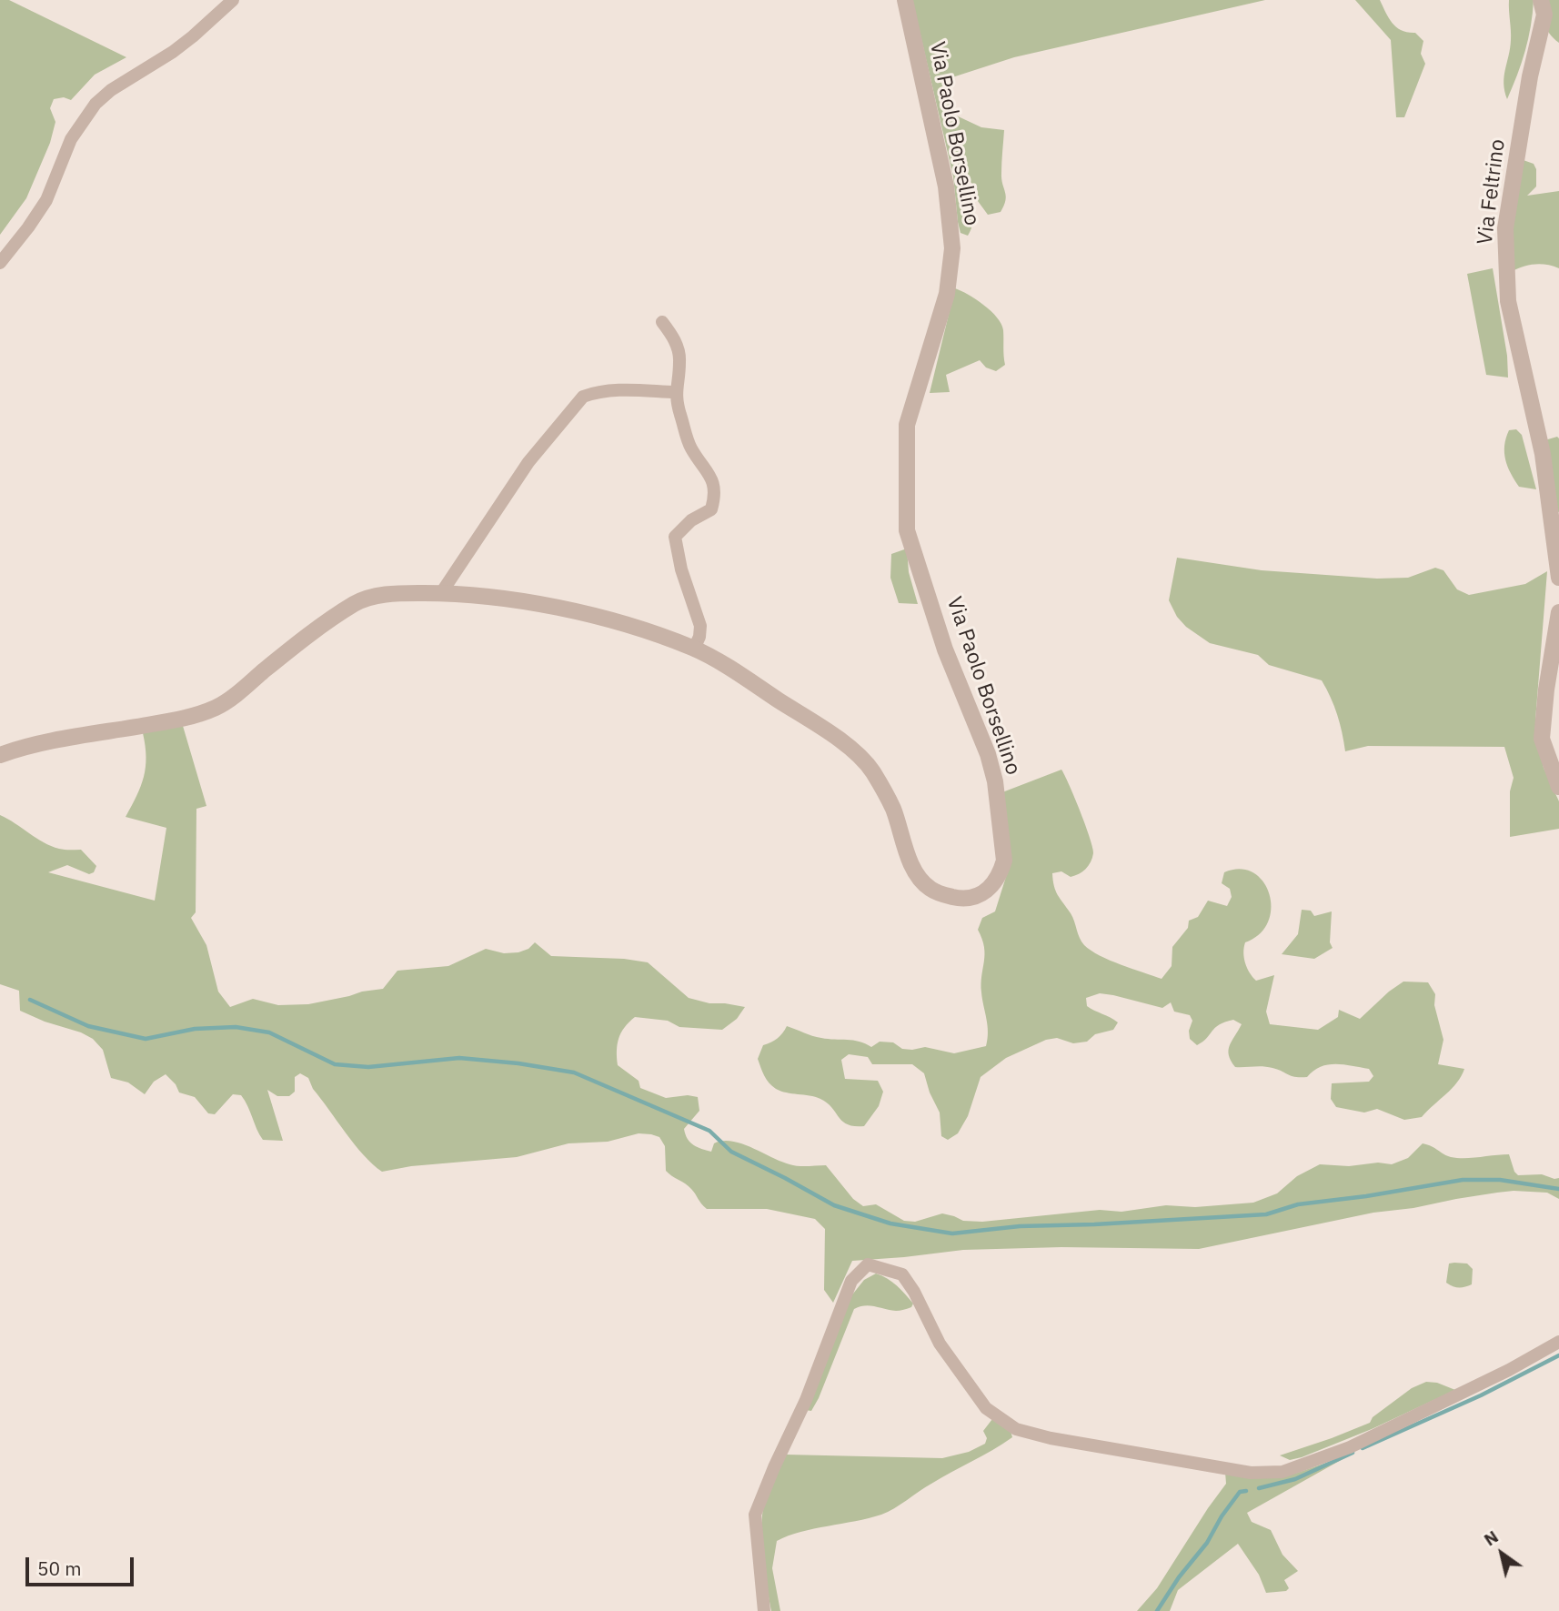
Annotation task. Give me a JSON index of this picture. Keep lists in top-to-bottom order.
{
  "streets": {
    "street": ["Via Paolo Borsellino", "Via Feltrino"]
  },
  "scale_bar": "50 m",
  "north": "top left"
}
